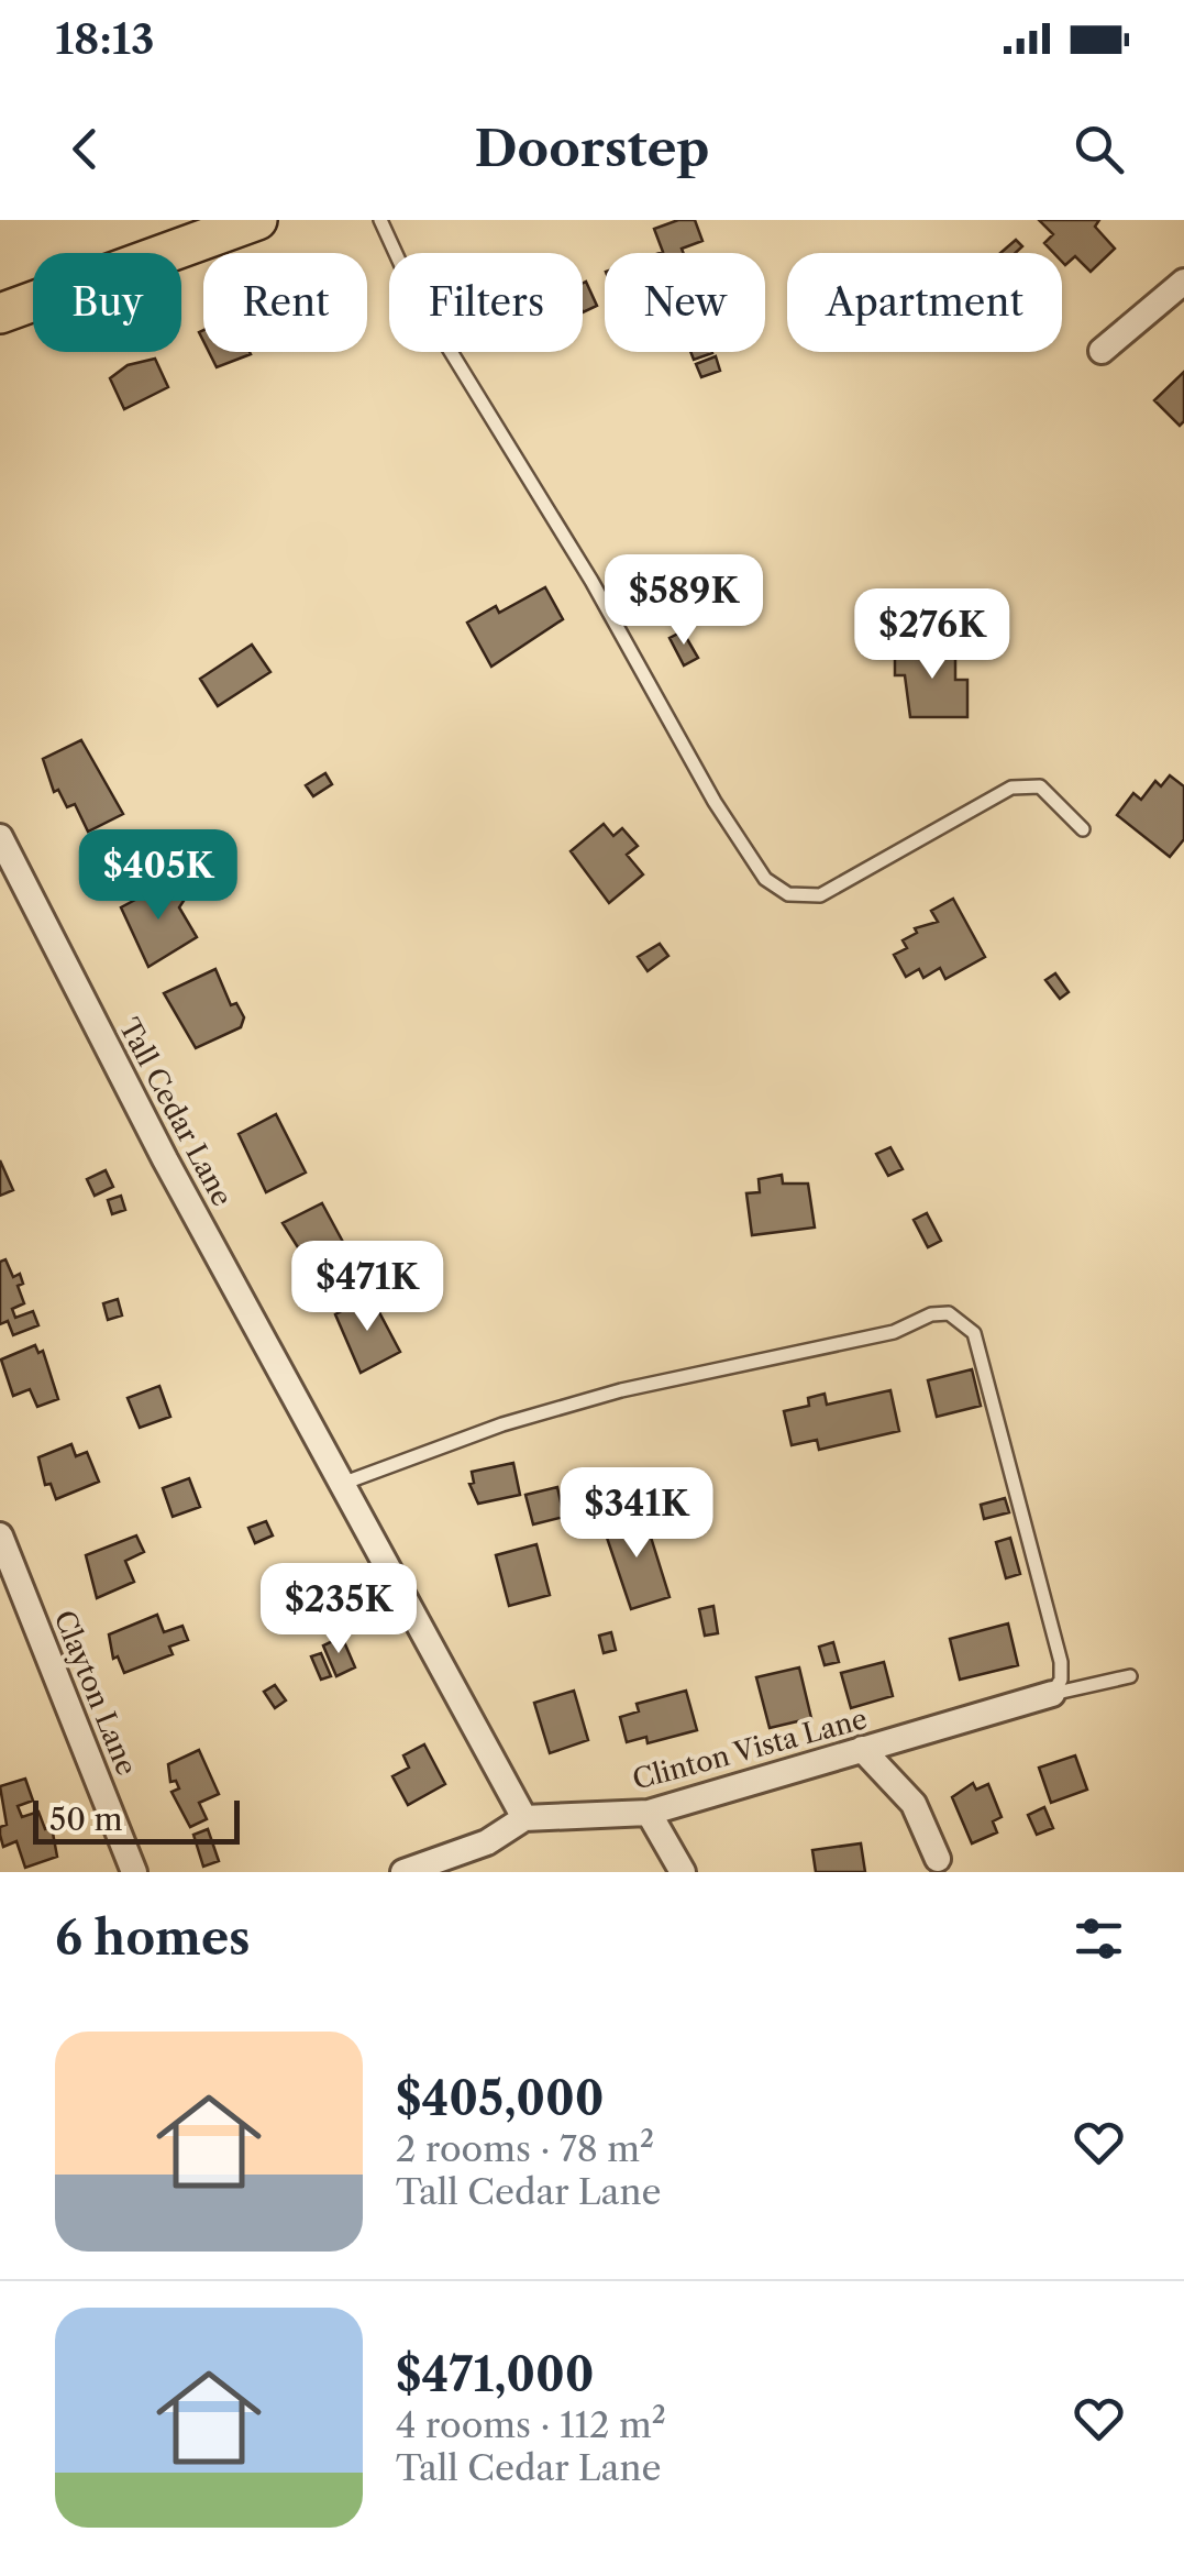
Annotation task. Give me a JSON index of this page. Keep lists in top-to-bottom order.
{
  "streets": {
    "street": ["Tall Cedar Lane", "Clayton Lane", "Clinton Vista Lane"]
  },
  "crossings": [
    ["Tall Cedar Lane", "Clinton Vista Lane"]
  ],
  "scale_bar": "50 m",
  "page": {
    "status": "18:13",
    "header": "Doorstep",
    "chip": [
      "Buy",
      "Rent",
      "Filters",
      "New",
      "Apartment"
    ],
    "price": [
      "$589K",
      "$276K",
      "$405K",
      "$471K",
      "$341K",
      "$235K"
    ],
    "scale": "50 m",
    "heading": "6 homes",
    "list": [
      {
        "name": "$405,000",
        "note": "2 rooms · 78 m² · Tall Cedar Lane"
      },
      {
        "name": "$471,000",
        "note": "4 rooms · 112 m² · Tall Cedar Lane"
      }
    ]
  }
}
